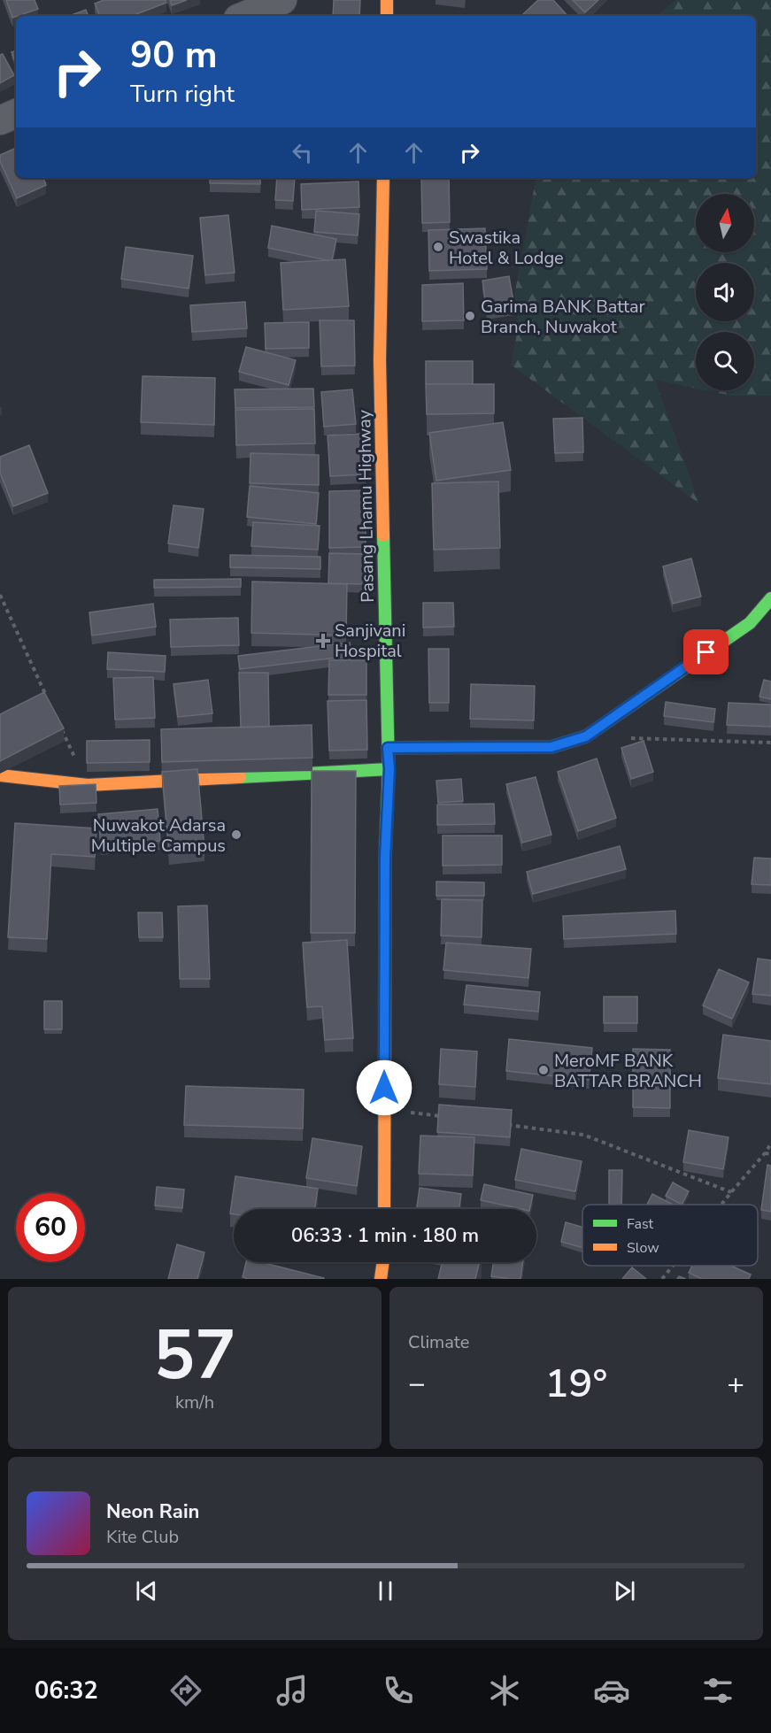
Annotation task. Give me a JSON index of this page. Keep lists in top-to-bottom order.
{
  "streets": {
    "main road": ["Pasang Lhamu Highway"]
  },
  "places": {
    "other": [
      "Swastika Hotel & Lodge",
      "Garima BANK Battar Branch, Nuwakot",
      "Nuwakot Adarsa Multiple Campus",
      "MeroMF BANK BATTAR BRANCH"
    ],
    "health": ["Sanjivani Hospital"]
  },
  "legend": ["Fast", "Slow"],
  "north": "top",
  "page": {
    "turn": ["90 m", "Turn right"],
    "limit": "60",
    "trip": "06:33 · 1 min · 180 m",
    "tile": [
      ["57", "km/h"],
      "Climate"
    ],
    "heat": ["−", "19°", "+"],
    "song": ["Neon Rain", "Kite Club"],
    "tabs": "06:32"
  }
}
